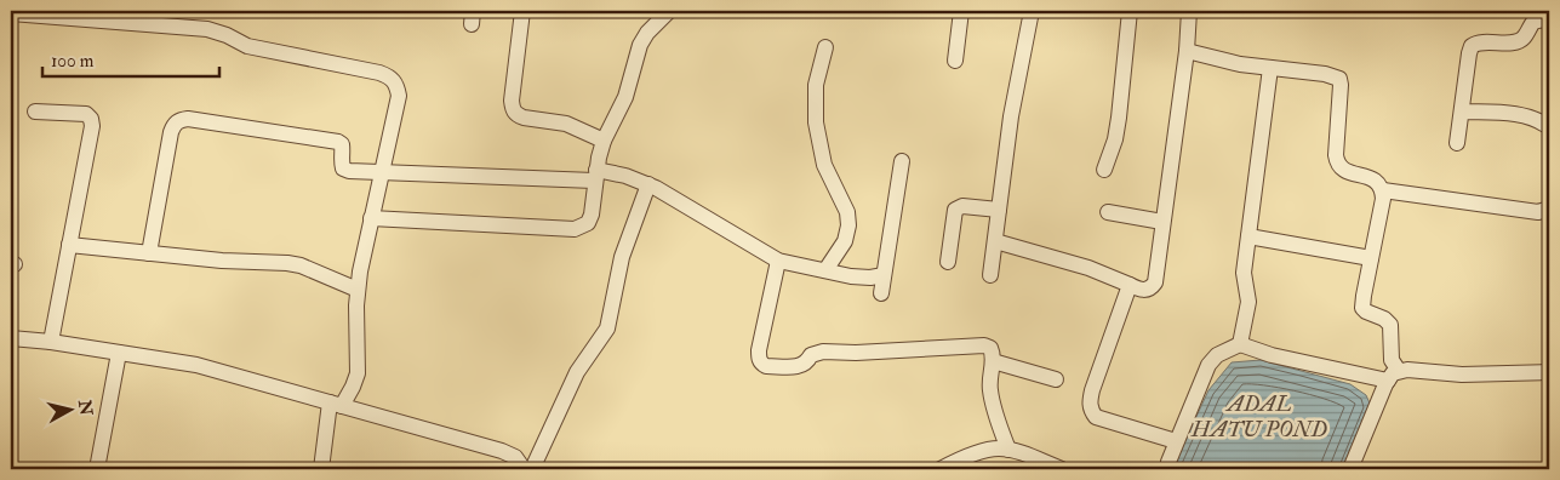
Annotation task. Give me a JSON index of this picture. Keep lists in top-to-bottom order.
{
  "water": ["ADAL HATU POND"],
  "scale_bar": "100 m",
  "north": "right"
}
